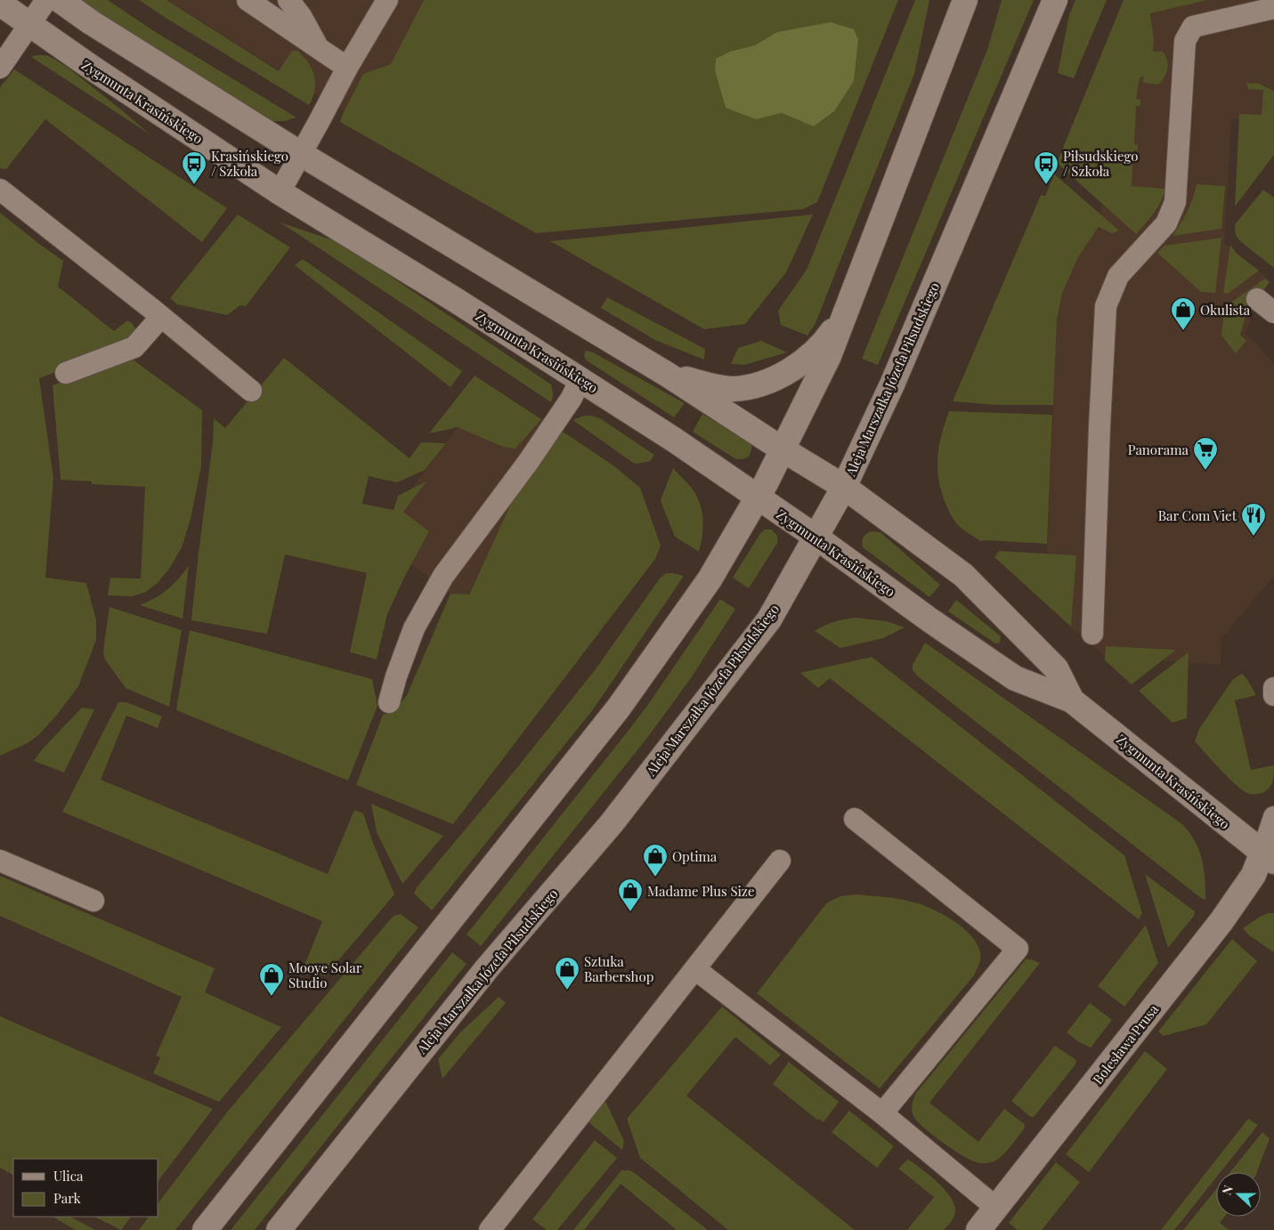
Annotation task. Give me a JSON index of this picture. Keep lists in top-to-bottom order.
{
  "streets": {
    "street": ["Zygmunta Krasińskiego", "Aleja Marszałka Józefa Piłsudskiego", "Bolesława Prusa"]
  },
  "crossings": [
    ["Zygmunta Krasińskiego", "Aleja Marszałka Józefa Piłsudskiego"],
    ["Zygmunta Krasińskiego", "Bolesława Prusa"]
  ],
  "places": {
    "bus stop": ["Krasińskiego / Szkoła", "Piłsudskiego / Szkoła"],
    "shop": [
      "Okulista",
      "Optima",
      "Madame Plus Size",
      "Sztuka Barbershop",
      "Mooye Solar Studio"
    ],
    "supermarket": ["Panorama"],
    "restaurant": ["Bar Com Viet"]
  },
  "legend": ["Ulica", "Park"],
  "north": "left"
}
